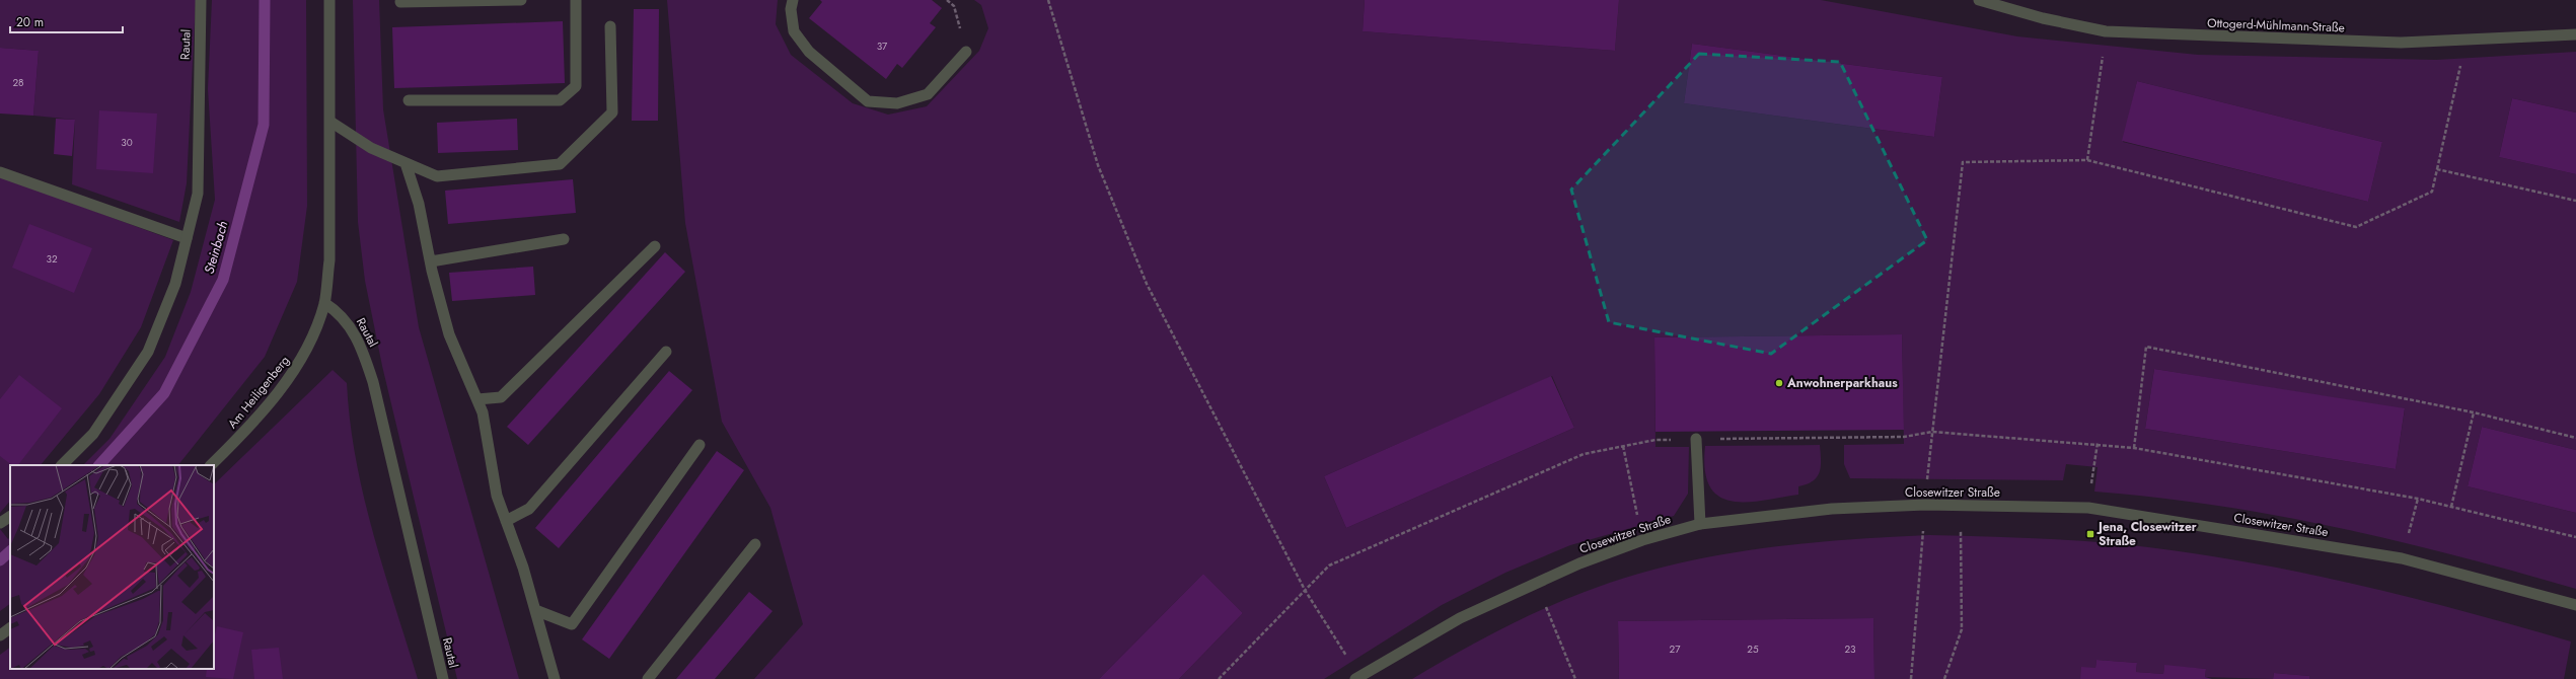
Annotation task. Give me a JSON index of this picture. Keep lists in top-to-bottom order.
{
  "streets": {
    "street": [
      "Ottogerd-Mühlmann-Straße",
      "Rautal",
      "Am Heiligenberg",
      "Closewitzer Straße"
    ]
  },
  "crossings": [
    ["Rautal", "Am Heiligenberg"]
  ],
  "water": ["Steinbach"],
  "places": {
    "other": ["Anwohnerparkhaus"],
    "transit": ["Jena, Closewitzer Straße"]
  },
  "house_numbers": [
    "37",
    "28",
    "30",
    "32",
    "27",
    "25",
    "23"
  ],
  "scale_bar": "20 m"
}
